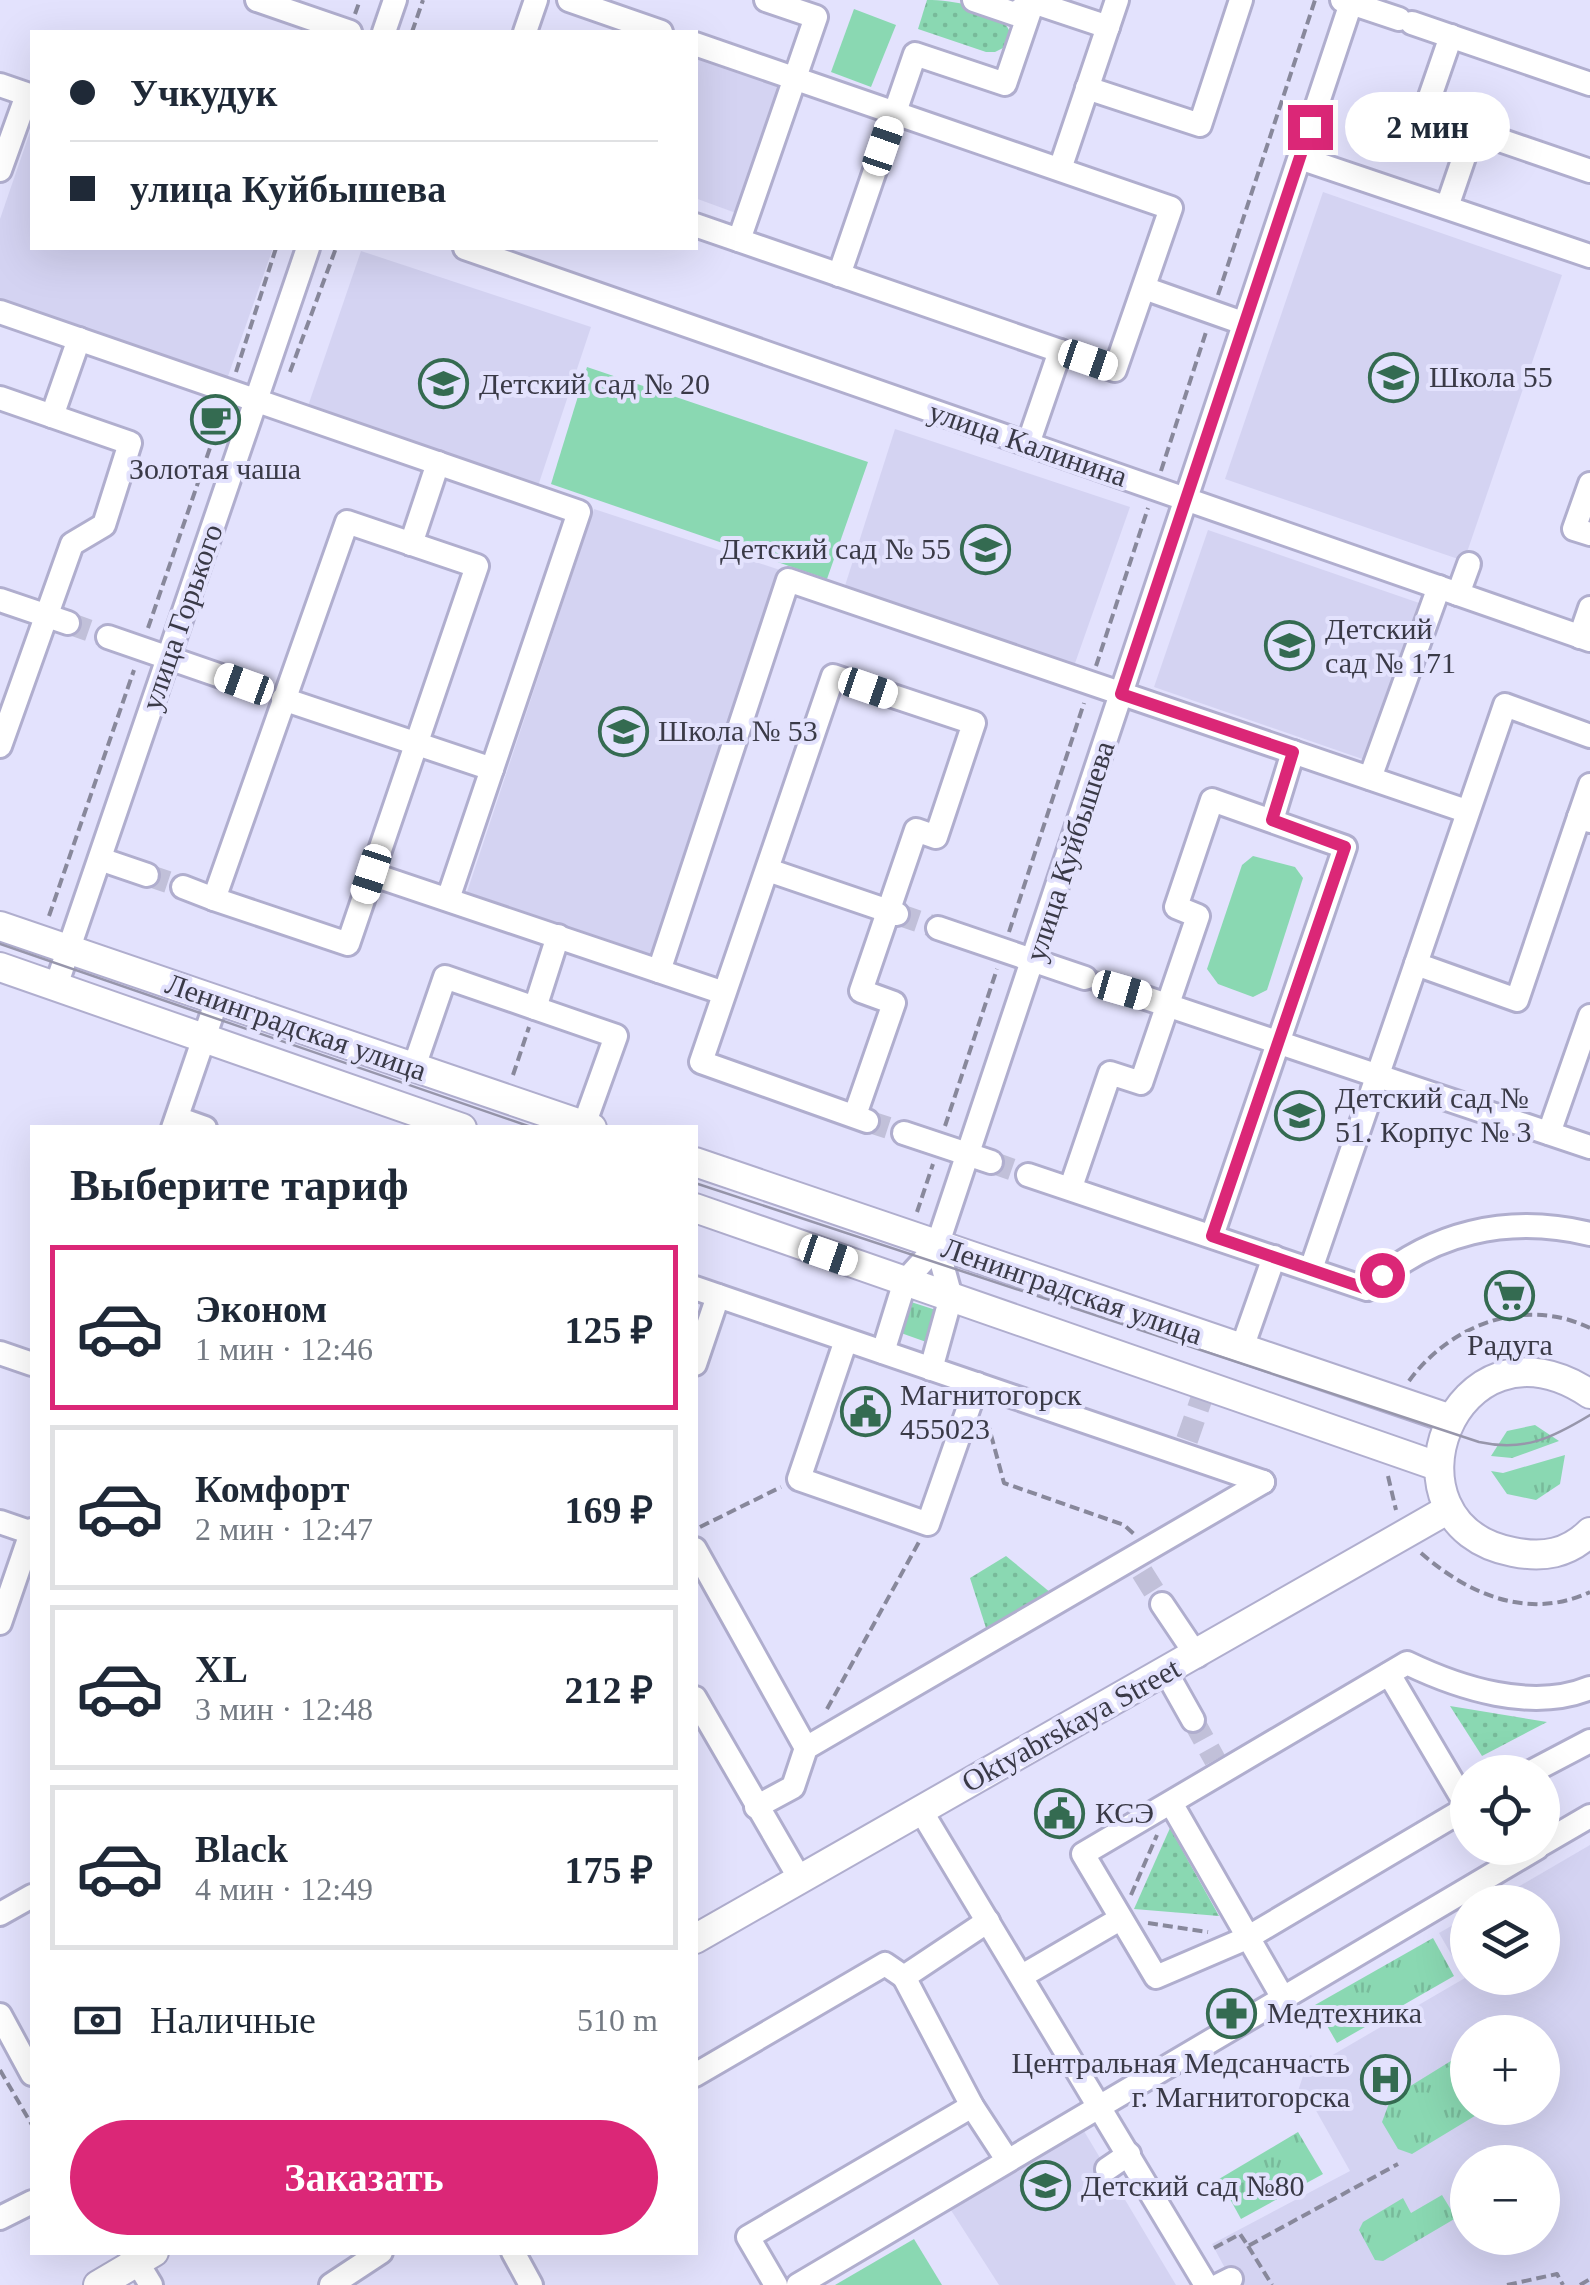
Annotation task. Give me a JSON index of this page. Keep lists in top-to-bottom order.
{
  "streets": {
    "main road": ["Ленинградская улица", "Oktyabrskaya Street"],
    "street": ["улица Калинина", "улица Горького", "улица Куйбышева"]
  },
  "crossings": [
    ["улица Калинина", "улица Куйбышева"],
    ["улица Горького", "Ленинградская улица"],
    ["улица Куйбышева", "Ленинградская улица"]
  ],
  "places": {
    "school or university": [
      "Школа 55",
      "Детский сад № 20",
      "Детский сад № 55",
      "Детский сад № 171",
      "Школа № 53",
      "Детский сад № 51. Корпус № 3",
      "Детский сад №80"
    ],
    "cafe": ["Золотая чаша"],
    "supermarket": ["Радуга"],
    "public building": ["Магнитогорск 455023", "КСЭ"],
    "pharmacy": ["Медтехника"],
    "hospital": ["Центральная Медсанчасть г. Магнитогорска"]
  },
  "page": {
    "banner": ["Учкудук", "улица Куйбышева"],
    "bubble": "2 мин",
    "heading": "Выберите тариф",
    "list": [
      {
        "name": "Эконом",
        "note": "1 мин · 12:46",
        "value": "125 ₽"
      },
      {
        "name": "Комфорт",
        "note": "2 мин · 12:47",
        "value": "169 ₽"
      },
      {
        "name": "XL",
        "note": "3 мин · 12:48",
        "value": "212 ₽"
      },
      {
        "name": "Black",
        "note": "4 мин · 12:49",
        "value": "175 ₽"
      }
    ],
    "map_buttons": ["+", "−"],
    "pay": ["Наличные", "510 m"],
    "buttons": "Заказать"
  }
}
